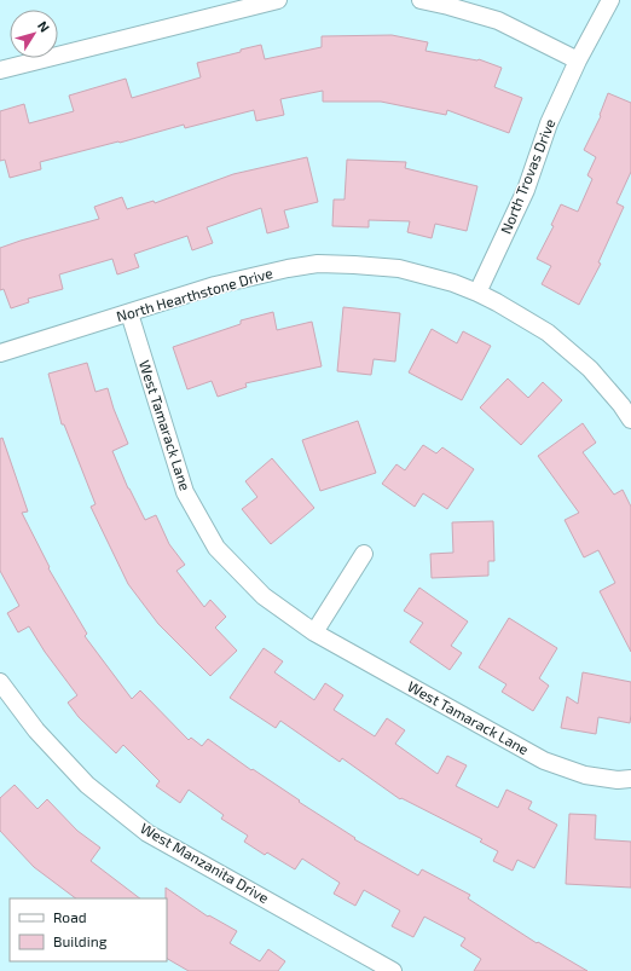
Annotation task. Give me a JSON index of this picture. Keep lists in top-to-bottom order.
{
  "streets": {
    "street": [
      "North Trovas Drive",
      "North Hearthstone Drive",
      "West Tamarack Lane",
      "West Manzanita Drive"
    ]
  },
  "crossings": [
    ["North Trovas Drive", "North Hearthstone Drive"],
    ["North Hearthstone Drive", "West Tamarack Lane"]
  ],
  "legend": ["Road", "Building"],
  "north": "top right"
}
